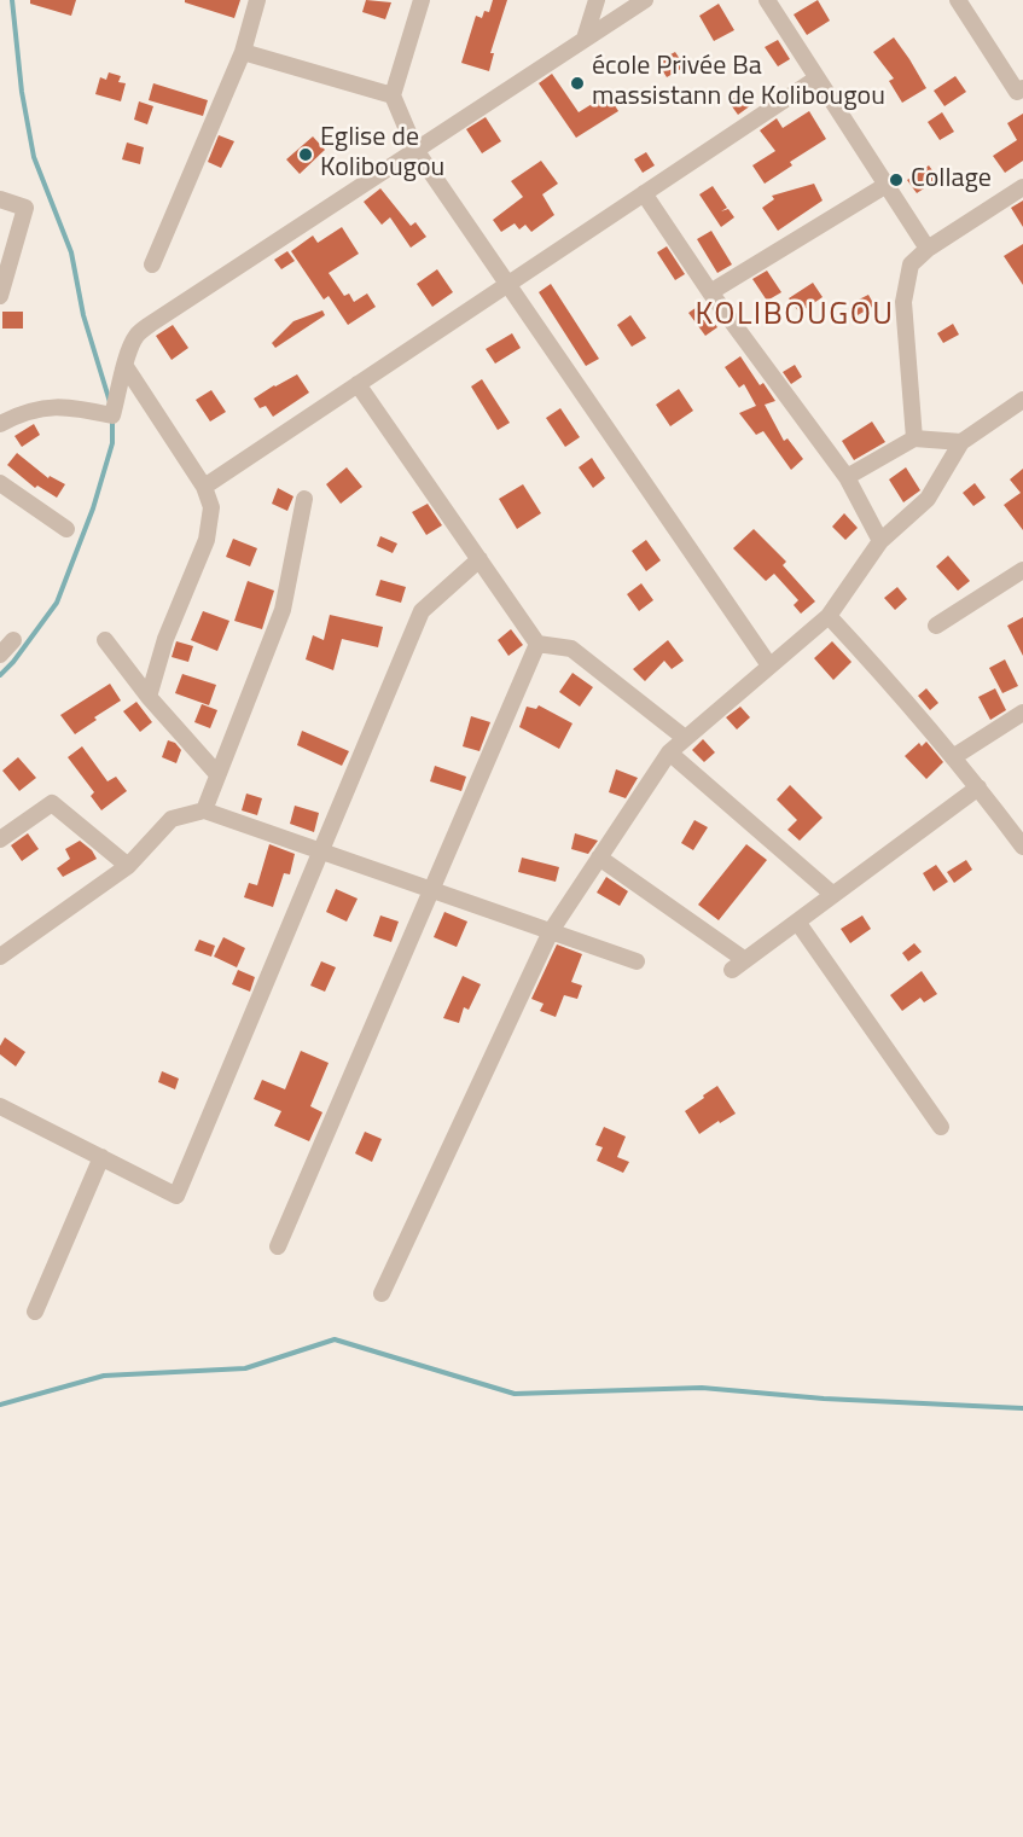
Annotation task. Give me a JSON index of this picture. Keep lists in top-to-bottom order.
{
  "districts": ["KOLIBOUGOU"],
  "places": ["école Privée Ba massistann de Kolibougou", "Eglise de Kolibougou", "Collage"]
}
